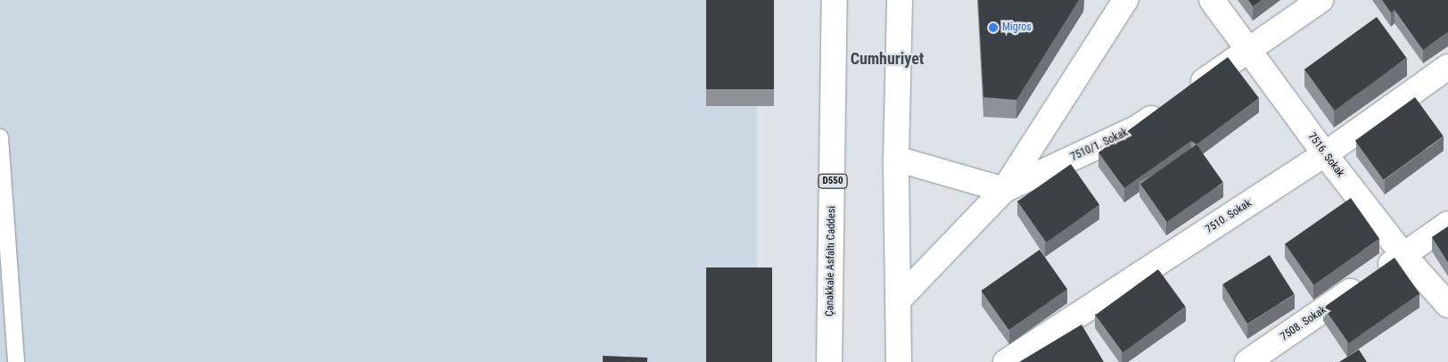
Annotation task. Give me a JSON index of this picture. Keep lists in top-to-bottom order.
{
  "streets": {
    "main road": [
      "7510/1. Sokak",
      "7516. Sokak",
      "D550",
      "7510. Sokak",
      "Çanakkale Asfaltı Caddesi",
      "7508. Sokak"
    ]
  },
  "crossings": [
    ["7510/1. Sokak", "7516. Sokak"],
    ["7516. Sokak", "7510. Sokak"],
    ["7516. Sokak", "7508. Sokak"]
  ],
  "districts": ["Cumhuriyet"],
  "places": ["Migros"]
}
